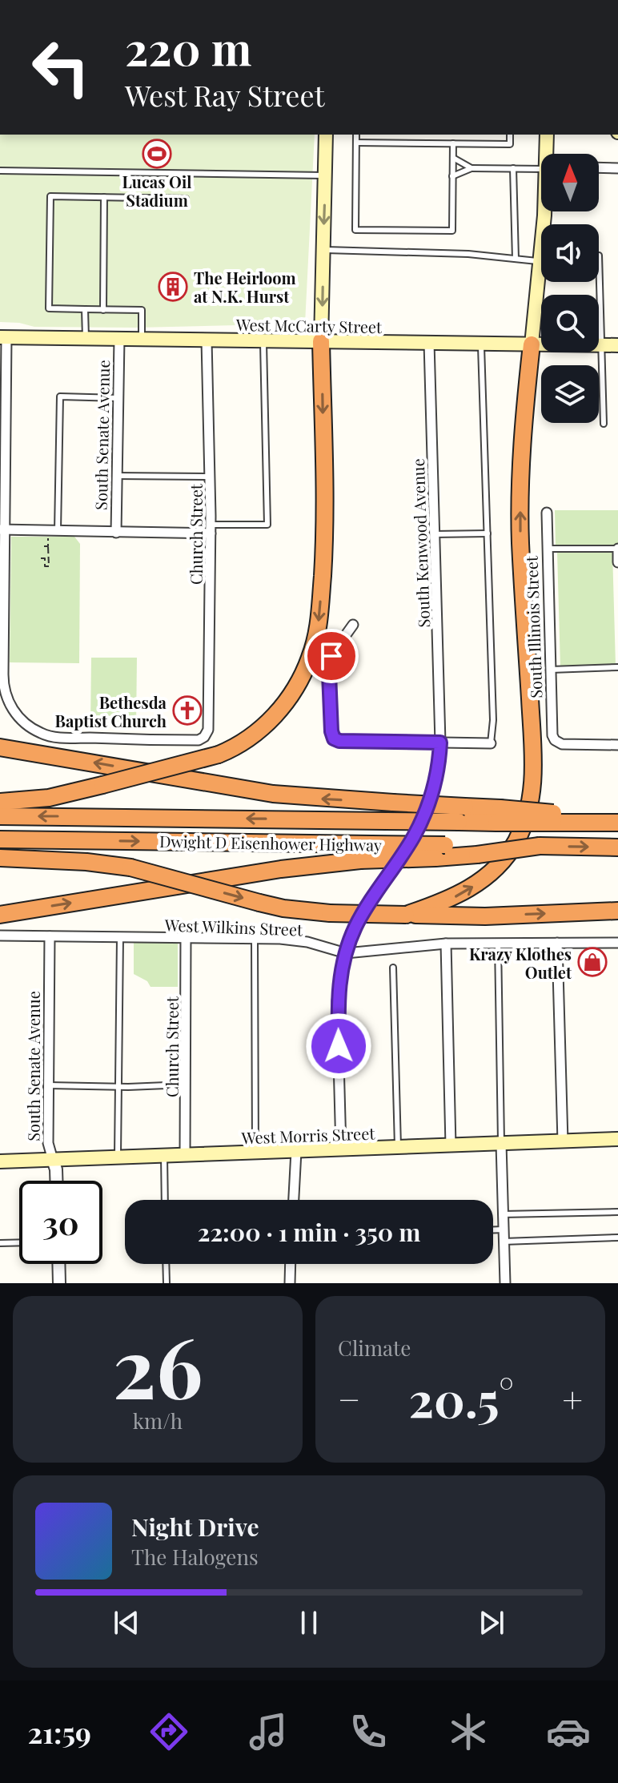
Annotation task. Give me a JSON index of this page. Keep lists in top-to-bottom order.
{
  "streets": {
    "highway": ["Dwight D Eisenhower Highway"],
    "main road": ["West McCarty Street", "West Morris Street"],
    "street": [
      "South Senate Avenue",
      "Church Street",
      "South Kenwood Avenue",
      "South Illinois Street",
      "West Wilkins Street"
    ]
  },
  "crossings": [
    ["West McCarty Street", "South Senate Avenue"],
    ["West McCarty Street", "Church Street"],
    ["West McCarty Street", "South Kenwood Avenue"],
    ["South Senate Avenue", "West Wilkins Street"],
    ["South Senate Avenue", "West Morris Street"],
    ["Church Street", "West Wilkins Street"],
    ["Church Street", "West Morris Street"],
    ["South Kenwood Avenue", "West Wilkins Street"],
    ["South Kenwood Avenue", "West Morris Street"]
  ],
  "places": {
    "sports": ["Lucas Oil Stadium"],
    "building": ["The Heirloom at N.K. Hurst"],
    "church": ["Bethesda Baptist Church"],
    "shop": ["Krazy Klothes Outlet"]
  },
  "north": "top",
  "page": {
    "turn": ["220 m", "West Ray Street"],
    "limit": "30",
    "trip": "22:00 · 1 min · 350 m",
    "tile": [
      ["26", "km/h"],
      "Climate"
    ],
    "heat": ["−", "20.5°", "+"],
    "song": ["Night Drive", "The Halogens"],
    "tabs": "21:59"
  }
}
